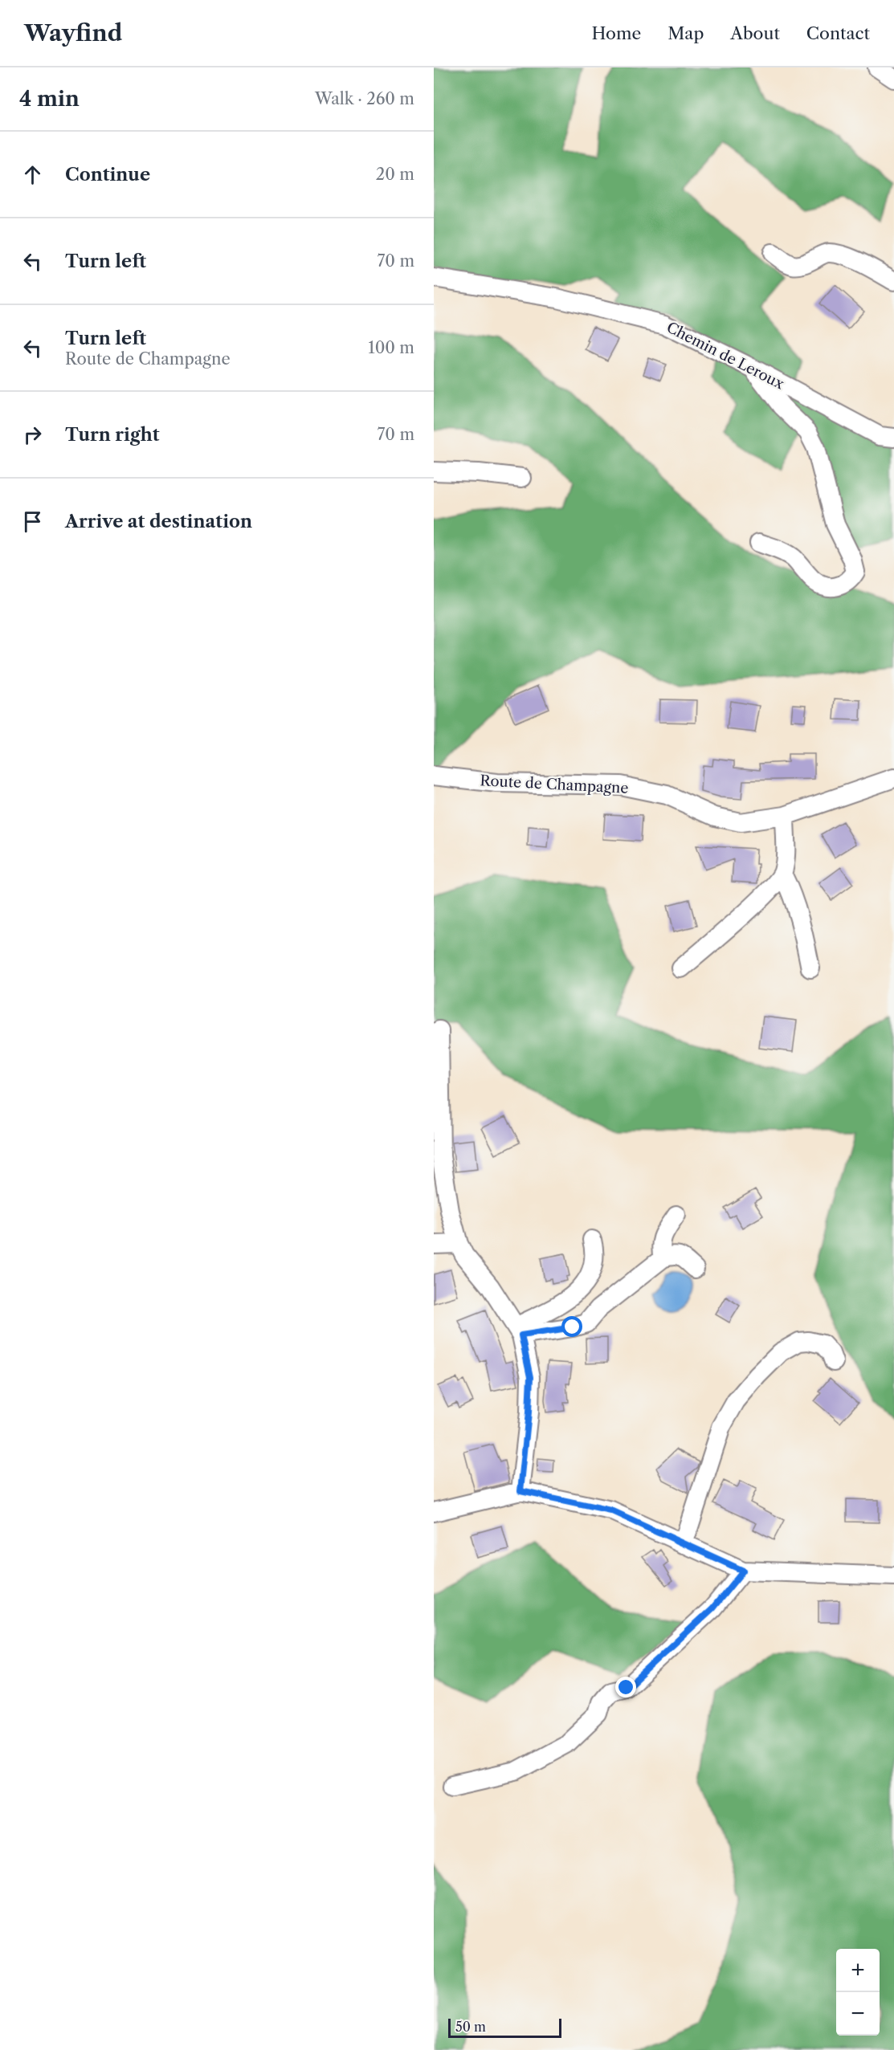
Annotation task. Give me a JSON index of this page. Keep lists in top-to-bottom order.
{
  "streets": {
    "street": ["Chemin de Leroux", "Route de Champagne"]
  },
  "scale_bar": "50 m",
  "page": {
    "header": "Wayfind",
    "nav": [
      "Home",
      "Map",
      "About",
      "Contact"
    ],
    "heading": ["4 min", "Walk · 260 m"],
    "list": [
      ["Continue", "20 m"],
      ["Turn left", "70 m"],
      ["Turn left", "Route de Champagne", "100 m"],
      ["Turn right", "70 m"],
      "Arrive at destination"
    ],
    "map_buttons": ["+", "−"],
    "scale": "50 m"
  }
}
